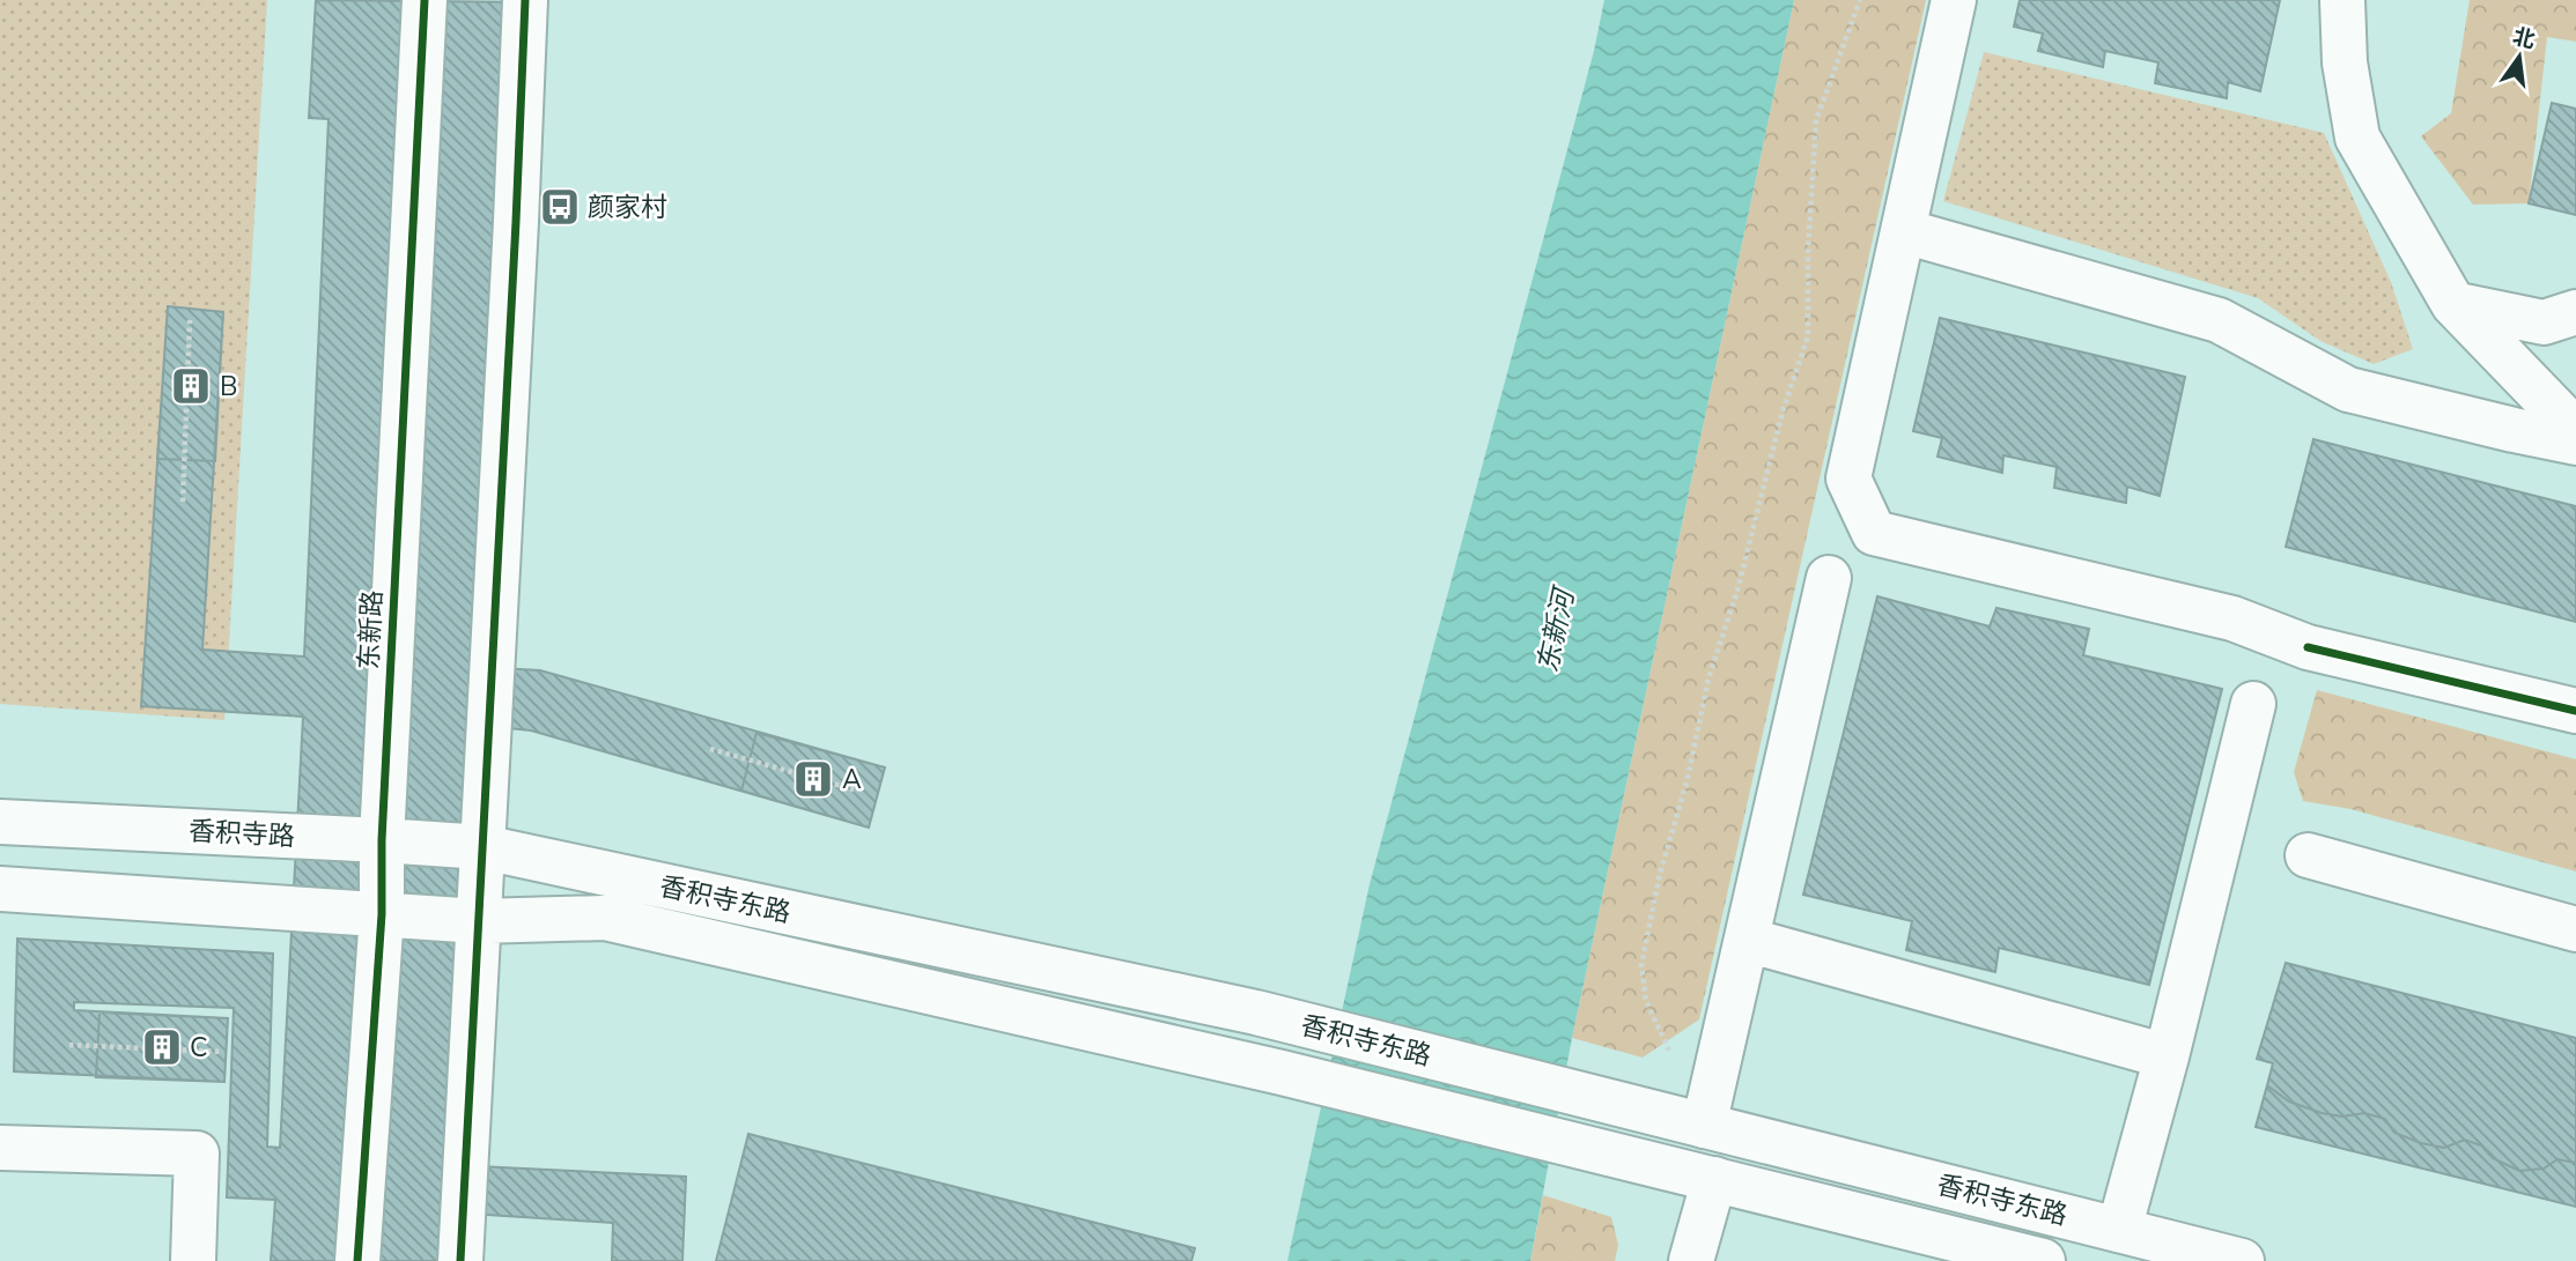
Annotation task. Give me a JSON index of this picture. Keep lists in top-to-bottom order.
{
  "streets": {
    "main road": ["东新路", "香积寺路", "香积寺东路"]
  },
  "crossings": [
    ["东新路", "香积寺路"],
    ["香积寺路", "香积寺东路"]
  ],
  "water": ["东新河"],
  "places": {
    "bus stop": ["颜家村"],
    "building": ["B", "A", "C"]
  },
  "north": "top"
}
